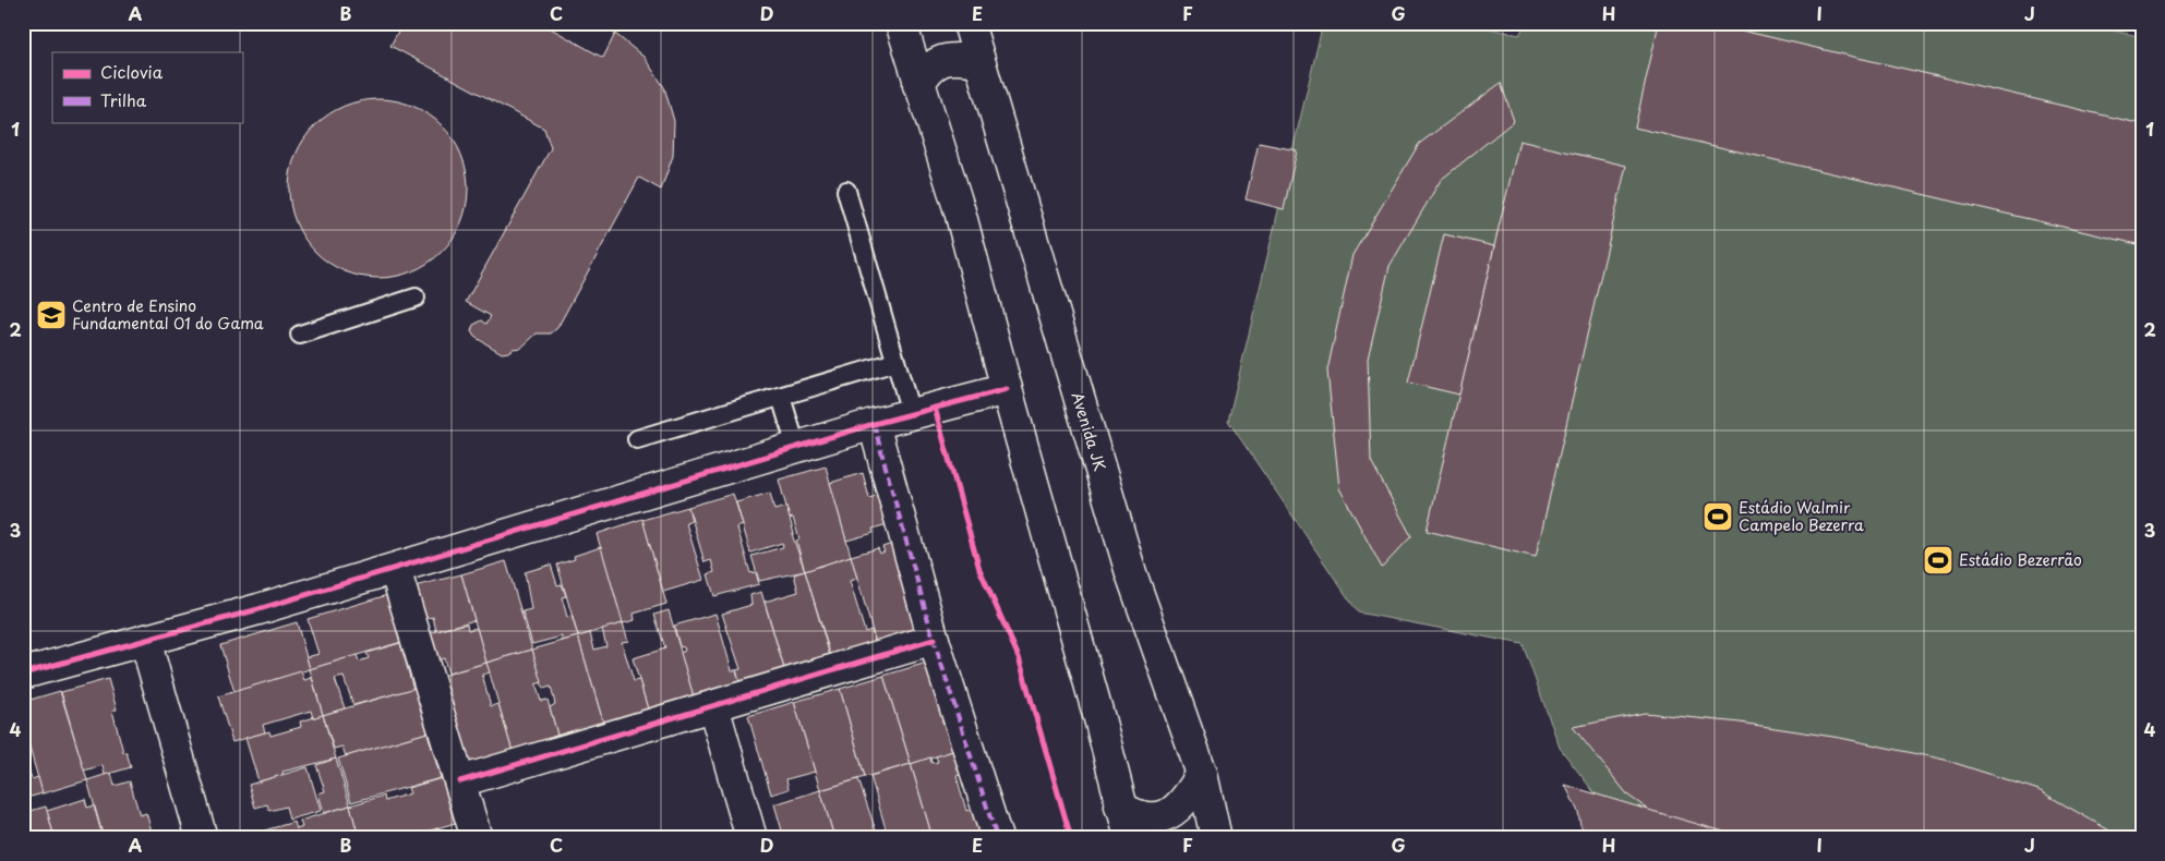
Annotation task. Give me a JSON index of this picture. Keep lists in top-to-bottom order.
{
  "streets": {
    "street": ["Avenida JK"]
  },
  "places": {
    "school or university": ["Centro de Ensino Fundamental 01 do Gama"],
    "sports": ["Estádio Walmir Campelo Bezerra", "Estádio Bezerrão"]
  },
  "legend": ["Ciclovia", "Trilha"],
  "grid": {
    "columns": [
      "A",
      "B",
      "C",
      "D",
      "E",
      "F",
      "G",
      "H",
      "I",
      "J"
    ],
    "rows": [
      "1",
      "2",
      "3",
      "4"
    ]
  }
}
